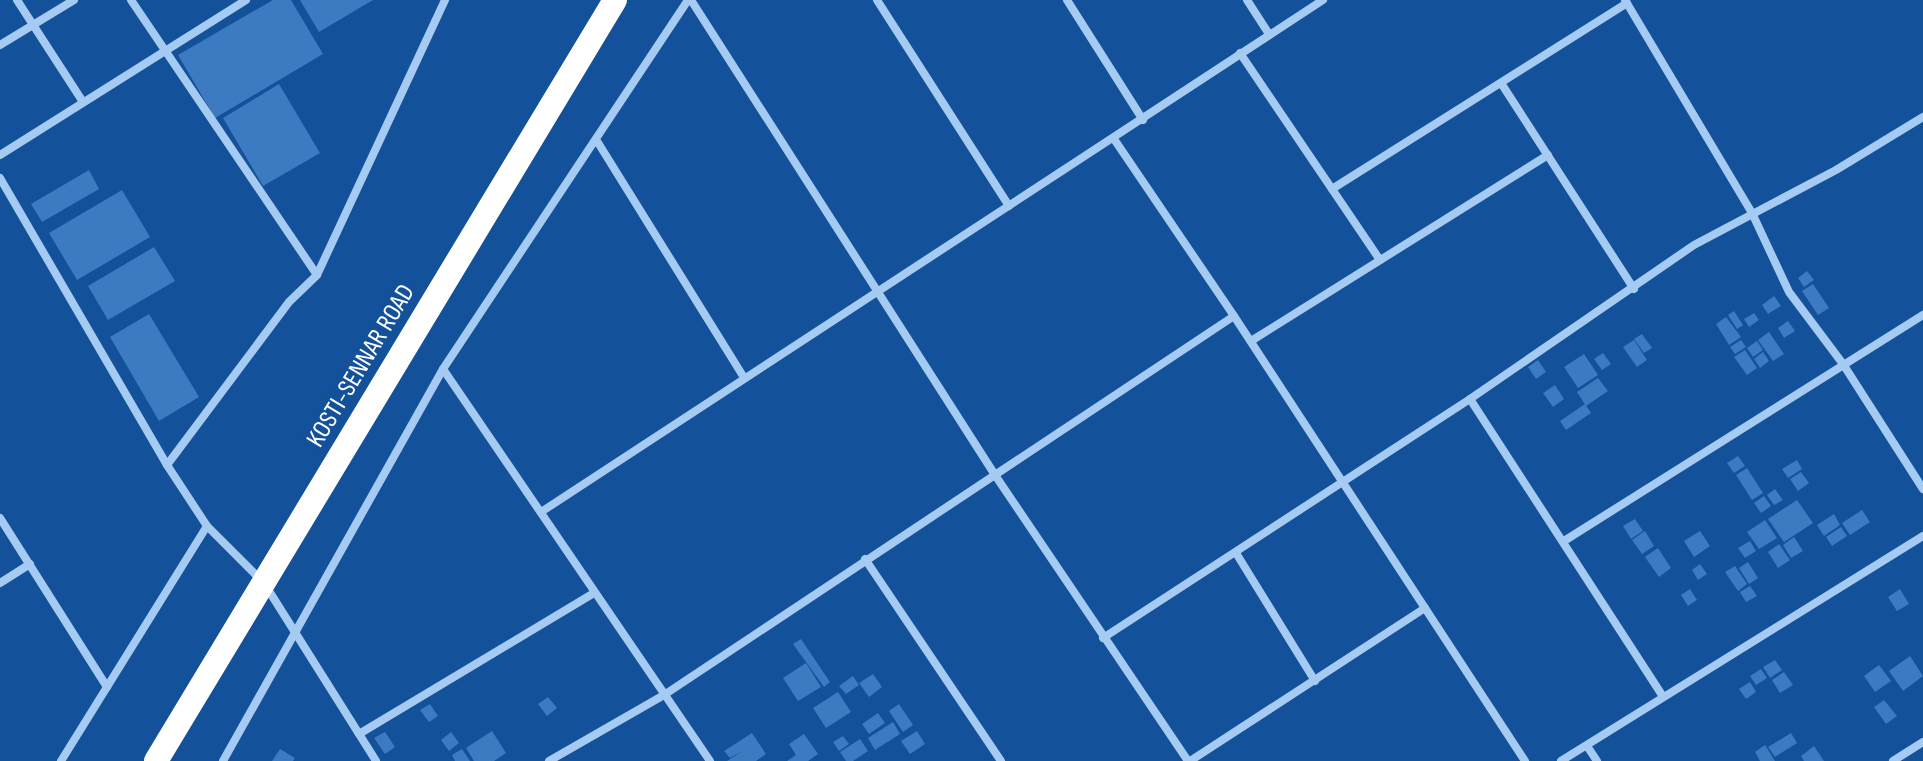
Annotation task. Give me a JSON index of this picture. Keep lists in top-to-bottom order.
{
  "streets": {
    "highway": ["KOSTI-SENNAR ROAD"]
  }
}
